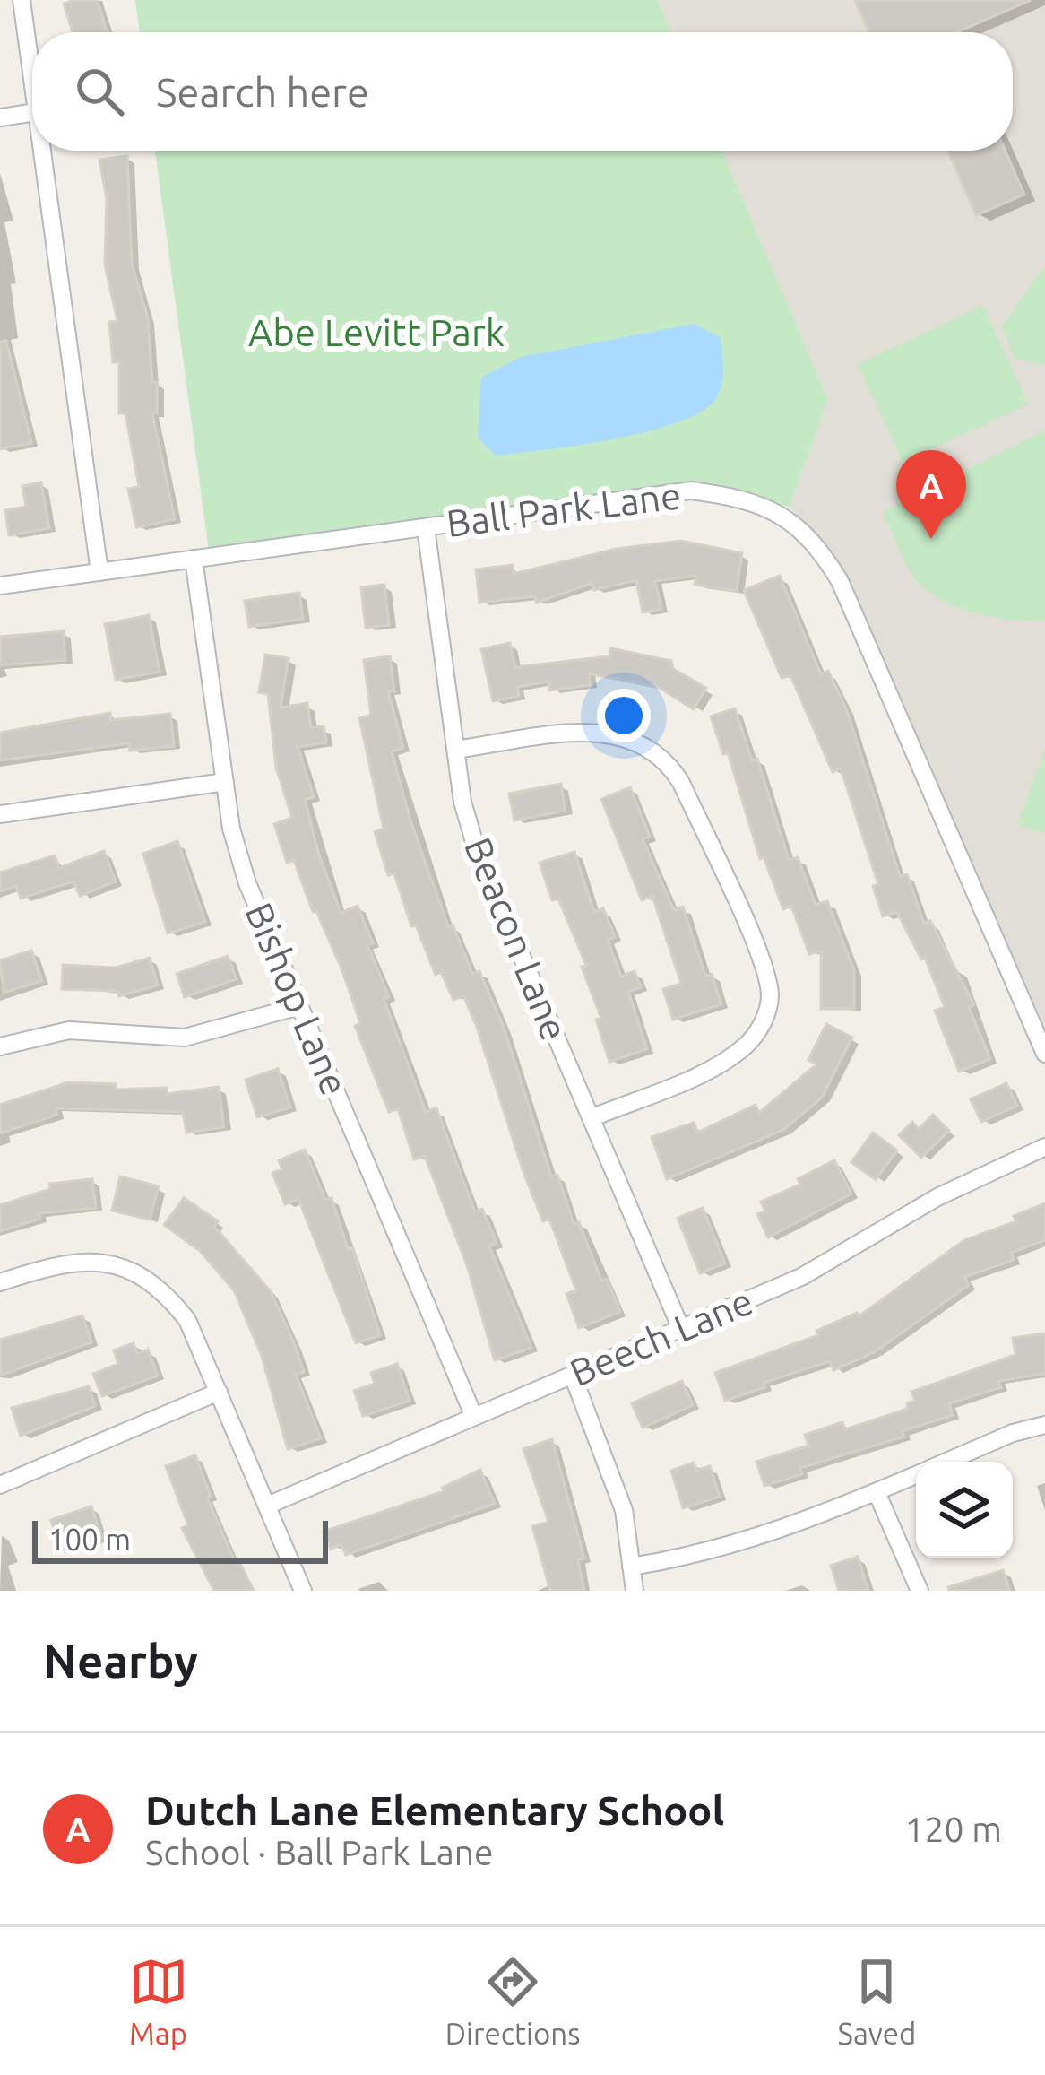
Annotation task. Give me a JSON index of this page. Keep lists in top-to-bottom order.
{
  "streets": {
    "street": [
      "Ball Park Lane",
      "Beacon Lane",
      "Bishop Lane",
      "Beech Lane"
    ]
  },
  "crossings": [
    ["Ball Park Lane", "Beacon Lane"],
    ["Ball Park Lane", "Bishop Lane"],
    ["Beacon Lane", "Beech Lane"],
    ["Bishop Lane", "Beech Lane"]
  ],
  "parks": ["Abe Levitt Park"],
  "scale_bar": "100 m",
  "page": {
    "search": "Search here",
    "pins": "A",
    "scale": "100 m",
    "heading": "Nearby",
    "list": [
      {
        "mark": "A",
        "name": "Dutch Lane Elementary School",
        "note": "School · Ball Park Lane",
        "value": "120 m"
      }
    ],
    "nav": ["Map", "Directions", "Saved"]
  }
}
